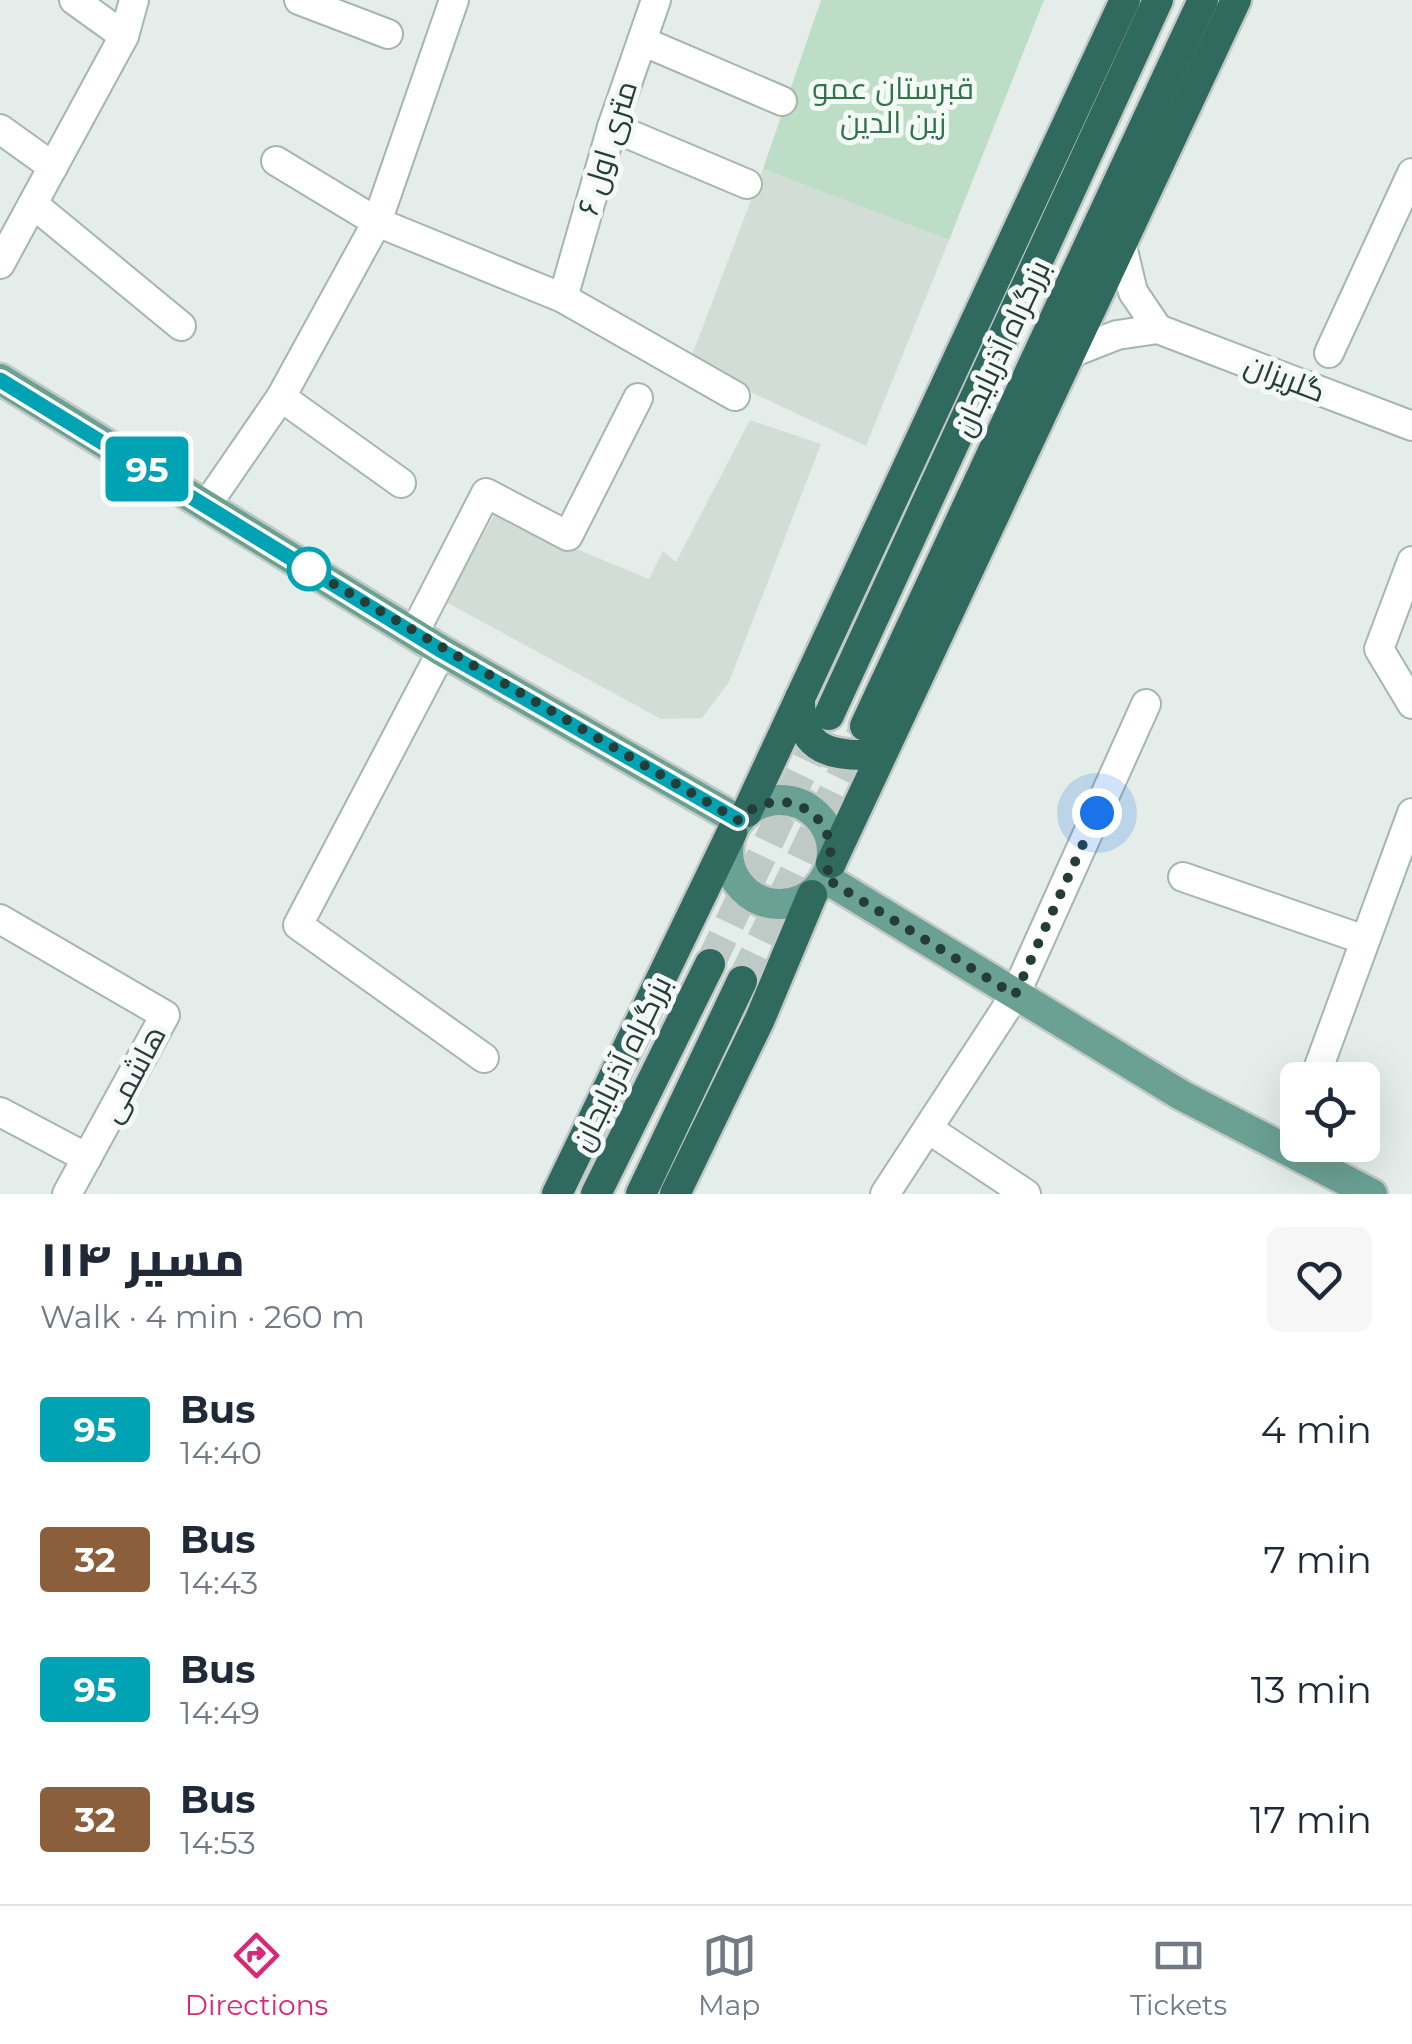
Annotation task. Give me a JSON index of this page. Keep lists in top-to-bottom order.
{
  "streets": {
    "highway": ["بزرگراه آذربایجان"],
    "street": ["۶ متری اول", "گلریزان", "هاشمی"]
  },
  "parks": ["قبرستان عمو زین الدین"],
  "lines": ["bus line 95"],
  "page": {
    "on_map": "95",
    "heading": ["مسیر ۱۱۴", "Walk · 4 min · 260 m"],
    "list": [
      {
        "mark": "95",
        "name": "Bus",
        "note": "14:40",
        "value": "4 min"
      },
      {
        "mark": "32",
        "name": "Bus",
        "note": "14:43",
        "value": "7 min"
      },
      {
        "mark": "95",
        "name": "Bus",
        "note": "14:49",
        "value": "13 min"
      },
      {
        "mark": "32",
        "name": "Bus",
        "note": "14:53",
        "value": "17 min"
      }
    ],
    "tabs": ["Directions", "Map", "Tickets"]
  }
}
